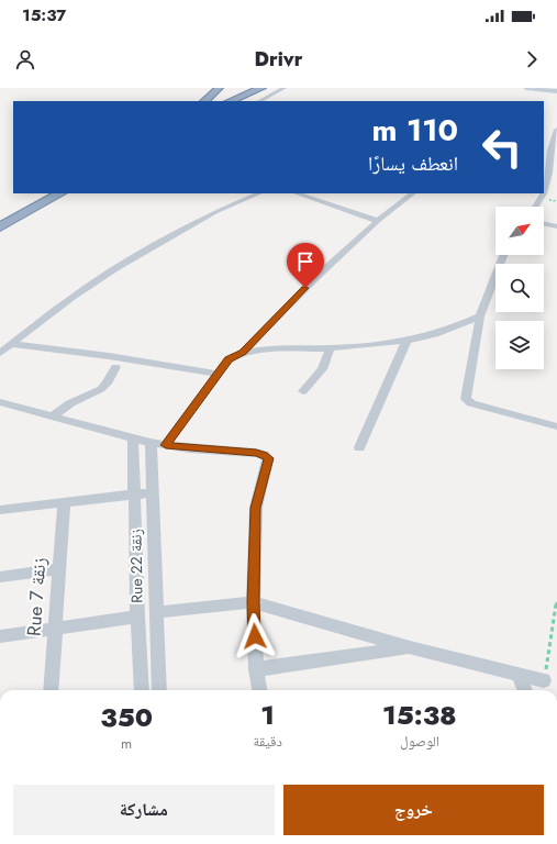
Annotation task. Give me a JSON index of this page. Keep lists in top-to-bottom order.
{
  "streets": {
    "street": ["Rue 22 زنقة", "Rue 7 زنقة"]
  },
  "north": "top right",
  "page": {
    "status": "15:37",
    "header": "Drivr",
    "turn": ["110 m", "انعطف يسارًا"],
    "eta": [
      "15:38",
      "الوصول",
      "1",
      "دقيقة",
      "350",
      "m"
    ],
    "buttons": ["خروج", "مشاركة"]
  }
}
